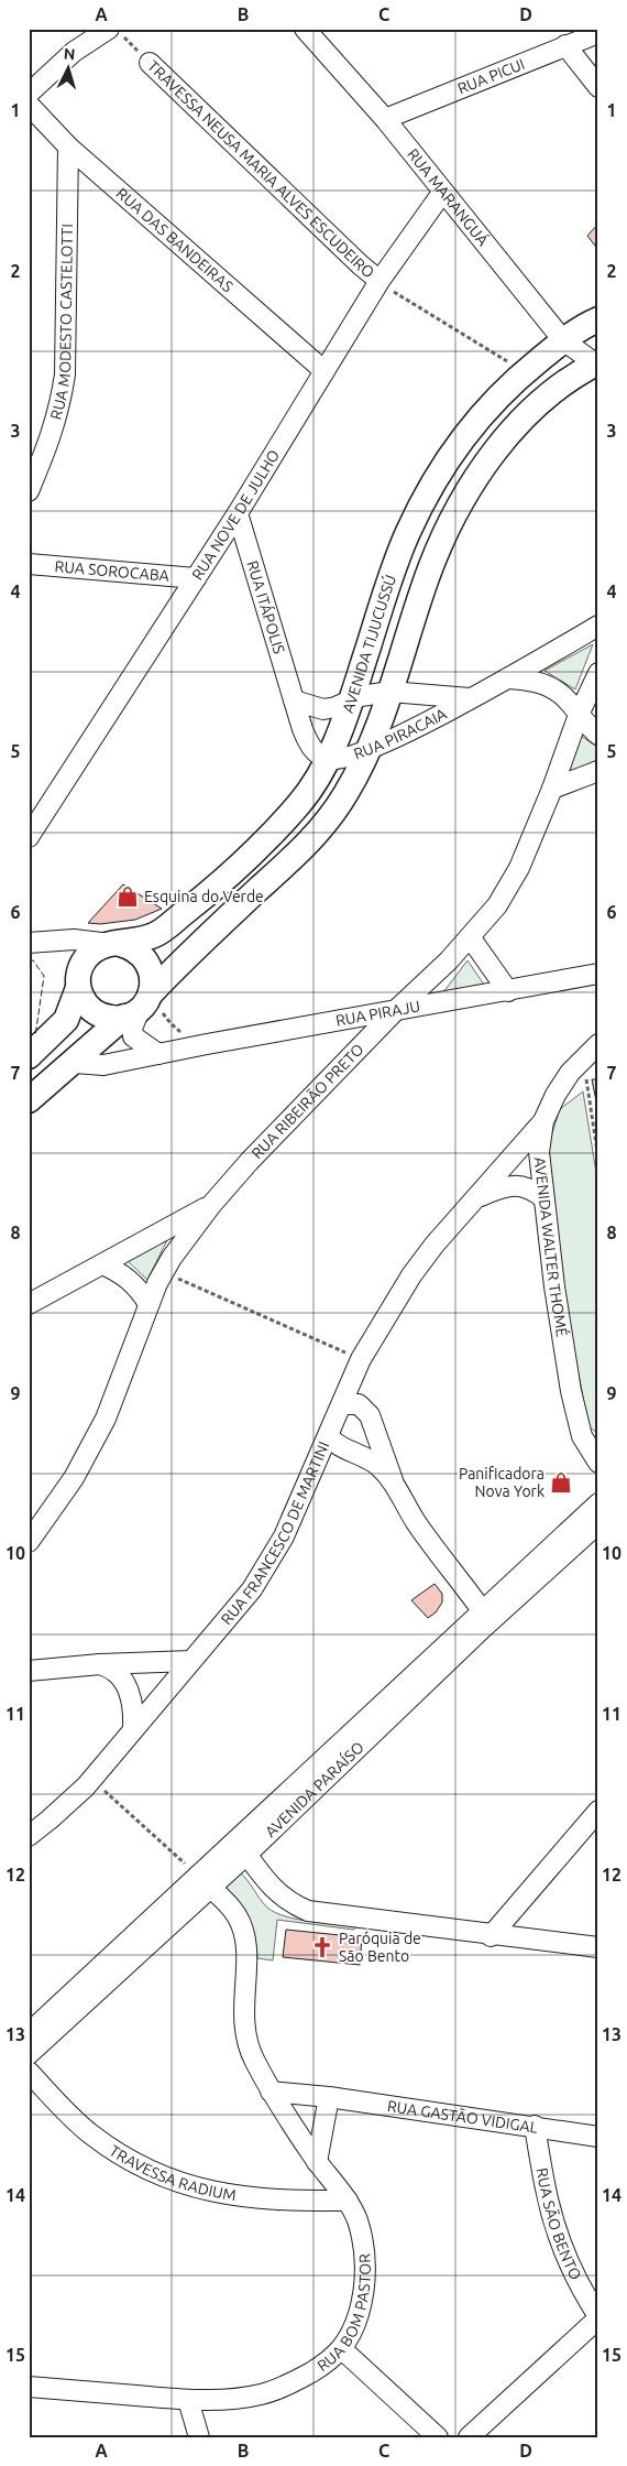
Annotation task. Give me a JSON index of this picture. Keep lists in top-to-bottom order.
{
  "streets": {
    "main road": ["AVENIDA TIJUCUSSÚ"],
    "street": [
      "RUA PICUI",
      "TRAVESSA NEUSA MARIA ALVES ESCUDEIRO",
      "RUA MARANGUÁ",
      "RUA DAS BANDEIRAS",
      "RUA MODESTO CASTELOTTI",
      "RUA NOVE DE JULHO",
      "RUA SOROCABA",
      "RUA ITÁPOLIS",
      "RUA PIRACAIA",
      "RUA PIRAJU",
      "RUA RIBEIRÃO PRETO",
      "AVENIDA WALTER THOMÉ",
      "RUA FRANCESCO DE MARTINI",
      "AVENIDA PARAÍSO",
      "RUA GASTÃO VIDIGAL",
      "TRAVESSA RADIUM",
      "RUA SÃO BENTO",
      "RUA BOM PASTOR"
    ]
  },
  "crossings": [
    ["RUA PICUI", "RUA MARANGUÁ"],
    ["TRAVESSA NEUSA MARIA ALVES ESCUDEIRO", "RUA NOVE DE JULHO"],
    ["TRAVESSA NEUSA MARIA ALVES ESCUDEIRO", "AVENIDA TIJUCUSSÚ"],
    ["RUA MARANGUÁ", "RUA NOVE DE JULHO"],
    ["RUA MARANGUÁ", "AVENIDA TIJUCUSSÚ"],
    ["RUA DAS BANDEIRAS", "RUA MODESTO CASTELOTTI"],
    ["RUA DAS BANDEIRAS", "RUA NOVE DE JULHO"],
    ["RUA NOVE DE JULHO", "RUA SOROCABA"],
    ["RUA NOVE DE JULHO", "RUA ITÁPOLIS"],
    ["RUA ITÁPOLIS", "AVENIDA TIJUCUSSÚ"],
    ["RUA ITÁPOLIS", "RUA PIRACAIA"],
    ["AVENIDA TIJUCUSSÚ", "RUA PIRACAIA"],
    ["RUA PIRAJU", "RUA RIBEIRÃO PRETO"],
    ["AVENIDA WALTER THOMÉ", "RUA FRANCESCO DE MARTINI"],
    ["AVENIDA PARAÍSO", "RUA BOM PASTOR"],
    ["RUA GASTÃO VIDIGAL", "RUA SÃO BENTO"],
    ["RUA GASTÃO VIDIGAL", "RUA BOM PASTOR"],
    ["TRAVESSA RADIUM", "RUA BOM PASTOR"]
  ],
  "places": {
    "shop": ["Esquina do Verde", "Panificadora Nova York"],
    "church": ["Paróquia de São Bento"]
  },
  "north": "top",
  "grid": {
    "columns": [
      "A",
      "B",
      "C",
      "D"
    ],
    "rows": [
      "1",
      "2",
      "3",
      "4",
      "5",
      "6",
      "7",
      "8",
      "9",
      "10",
      "11",
      "12",
      "13",
      "14",
      "15"
    ]
  }
}
